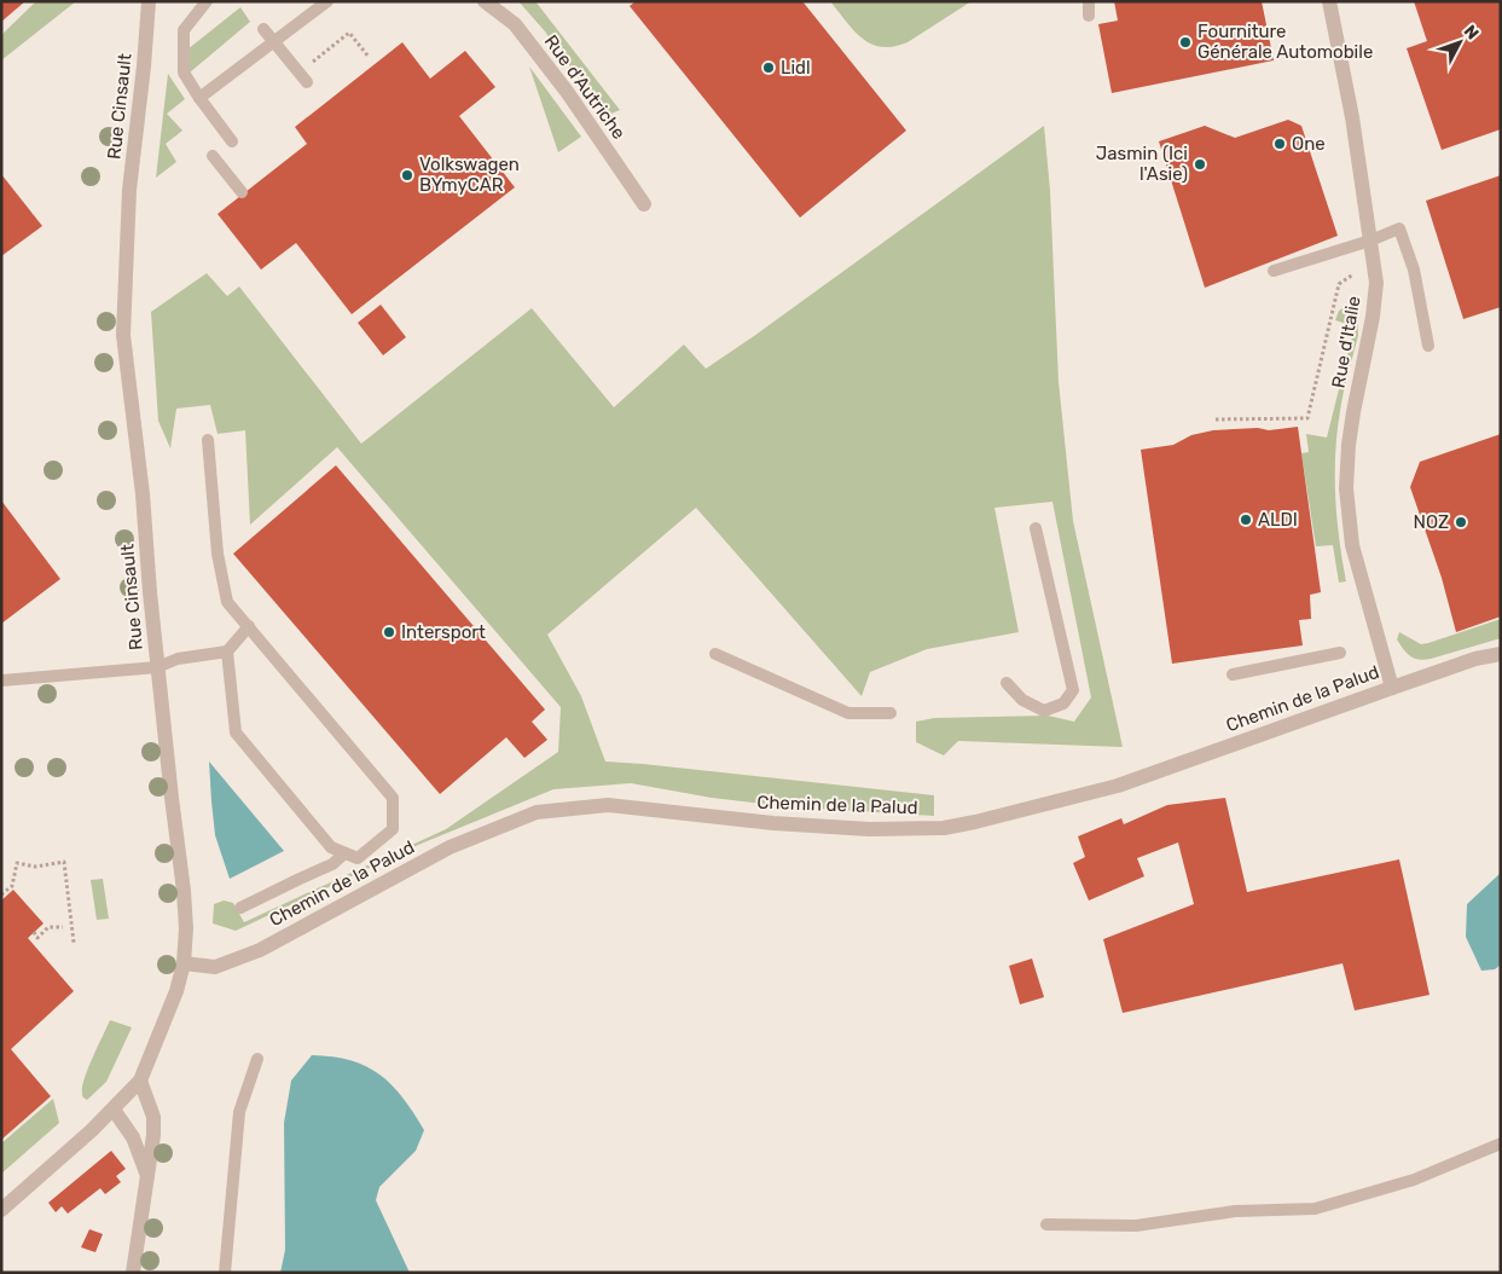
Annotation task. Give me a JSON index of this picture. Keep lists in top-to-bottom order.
{
  "streets": {
    "street": [
      "Rue d'Autriche",
      "Rue Cinsault",
      "Rue d'Italie",
      "Chemin de la Palud"
    ]
  },
  "crossings": [
    ["Rue Cinsault", "Chemin de la Palud"],
    ["Rue d'Italie", "Chemin de la Palud"]
  ],
  "places": [
    "Fourniture Générale Automobile",
    "Lidl",
    "One",
    "Jasmin (Ici l'Asie)",
    "Volkswagen BYmyCAR",
    "ALDI",
    "NOZ",
    "Intersport"
  ],
  "north": "top right"
}
